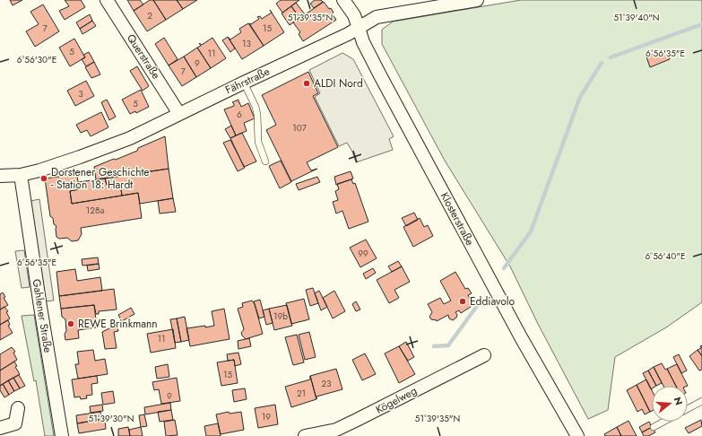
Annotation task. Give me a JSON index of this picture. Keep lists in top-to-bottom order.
{
  "streets": {
    "street": [
      "Querstraße",
      "Fährstraße",
      "Klosterstraße",
      "Gahlener Straße",
      "Kögelweg"
    ]
  },
  "crossings": [
    ["Querstraße", "Fährstraße"],
    ["Fährstraße", "Klosterstraße"],
    ["Fährstraße", "Gahlener Straße"]
  ],
  "places": [
    "ALDI Nord",
    "Dorstener Geschichte - Station 18: Hardt",
    "Eddiavolo",
    "REWE Brinkmann"
  ],
  "house_numbers": [
    "2",
    "7",
    "15",
    "13",
    "5",
    "11",
    "9",
    "7",
    "3",
    "5",
    "6",
    "107",
    "128a",
    "99",
    "19b",
    "11",
    "15",
    "23",
    "21",
    "9",
    "19"
  ],
  "north": "right",
  "coordinates": [
    "51°39'35\"N",
    "51°39'40\"N",
    "6°56'35\"E",
    "6°56'30\"E",
    "6°56'40\"E",
    "51°39'30\"N"
  ]
}
